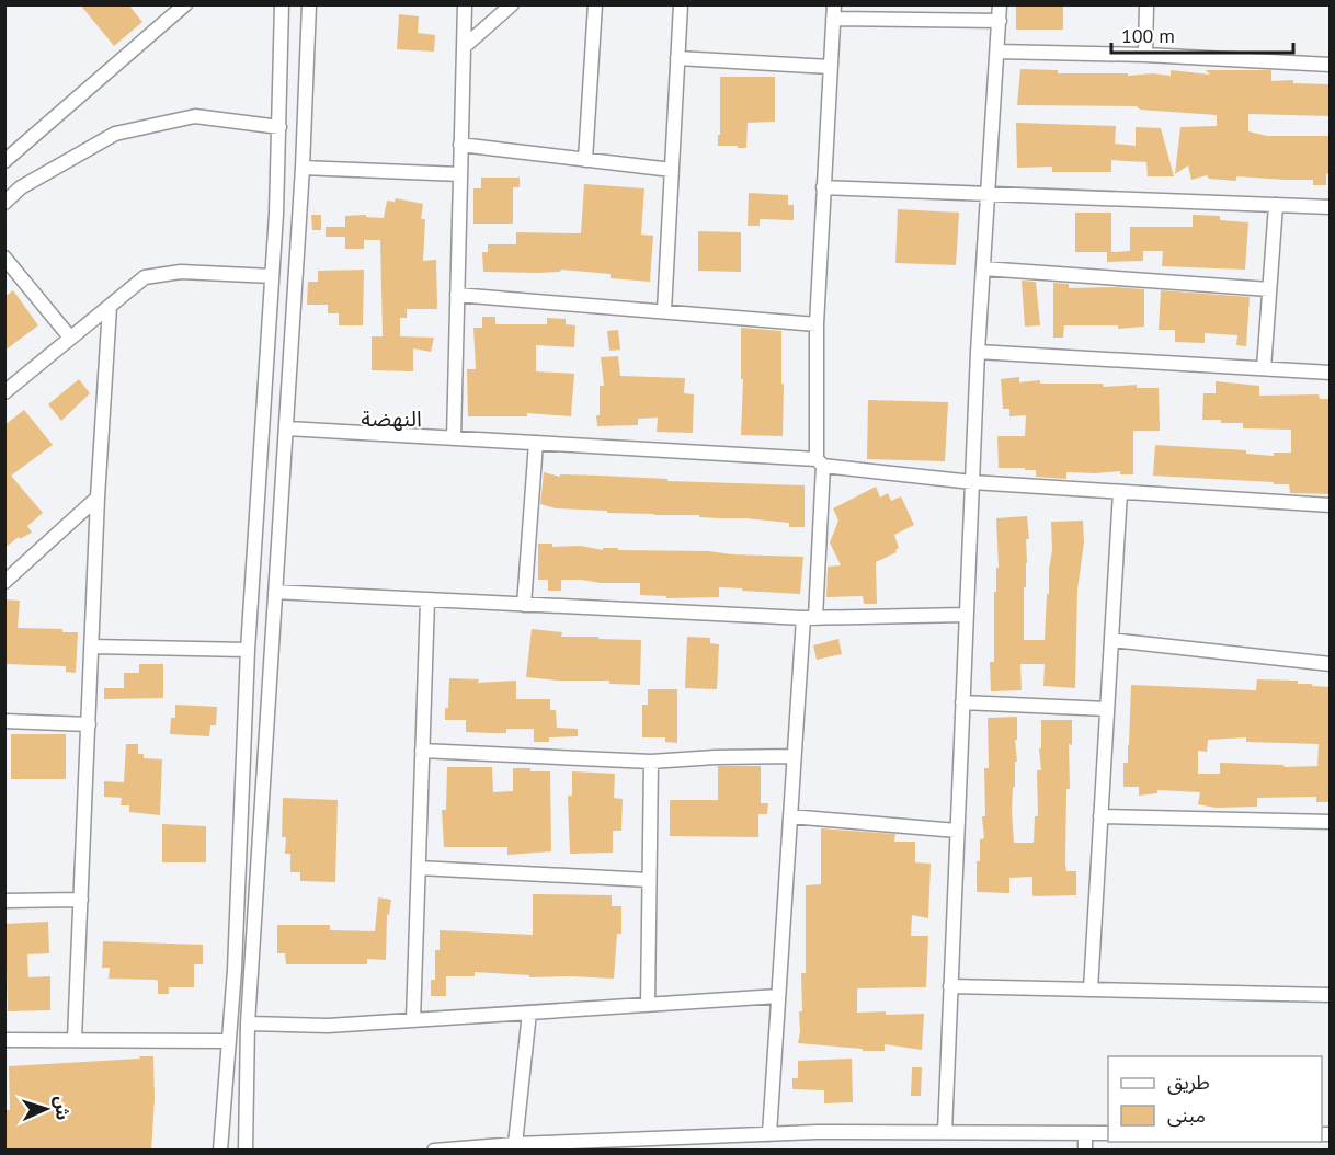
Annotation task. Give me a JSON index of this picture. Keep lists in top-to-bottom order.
{
  "districts": ["النهضة"],
  "legend": ["طريق", "مبنى"],
  "scale_bar": "100 m",
  "north": "right"
}
